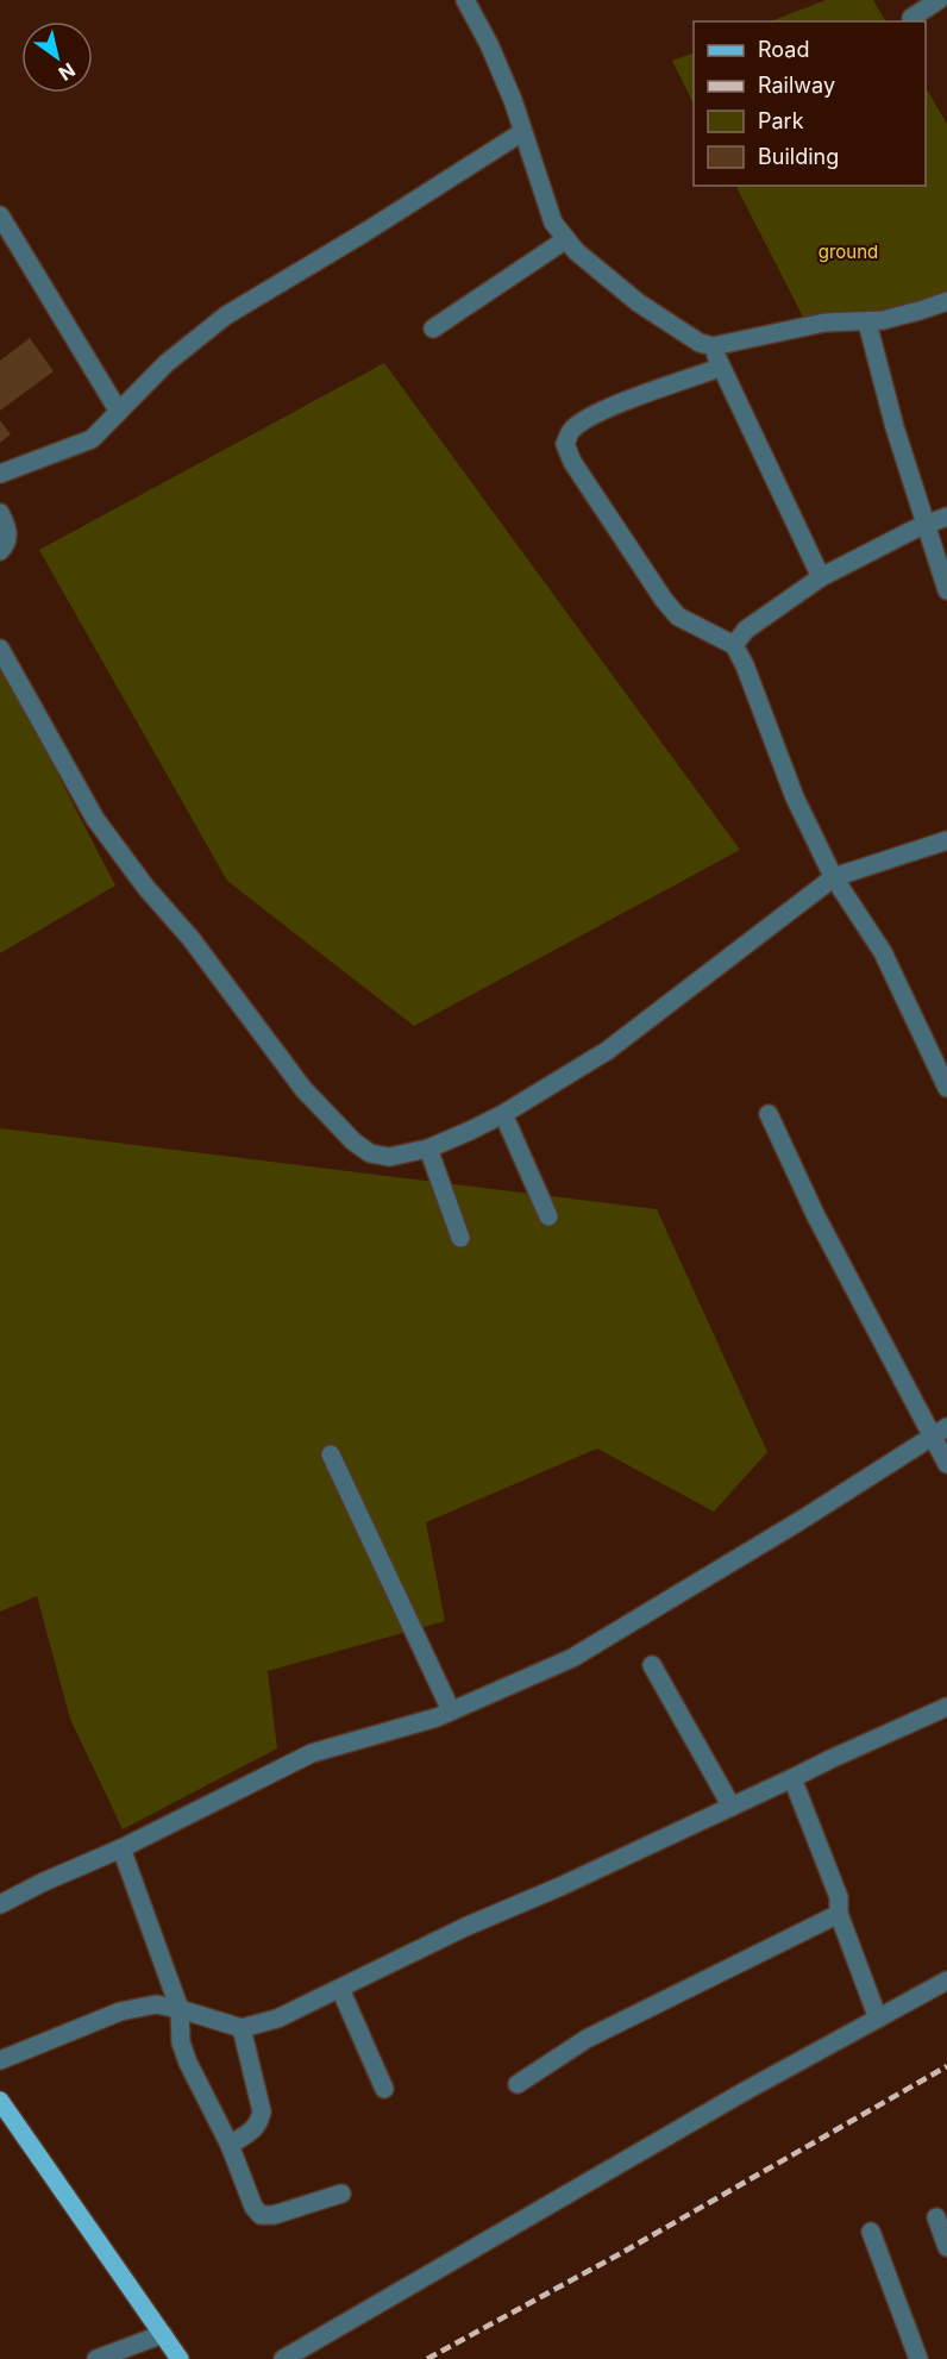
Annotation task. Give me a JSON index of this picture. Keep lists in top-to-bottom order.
{
  "parks": ["ground"],
  "legend": [
    "Road",
    "Railway",
    "Park",
    "Building"
  ],
  "north": "bottom right"
}
